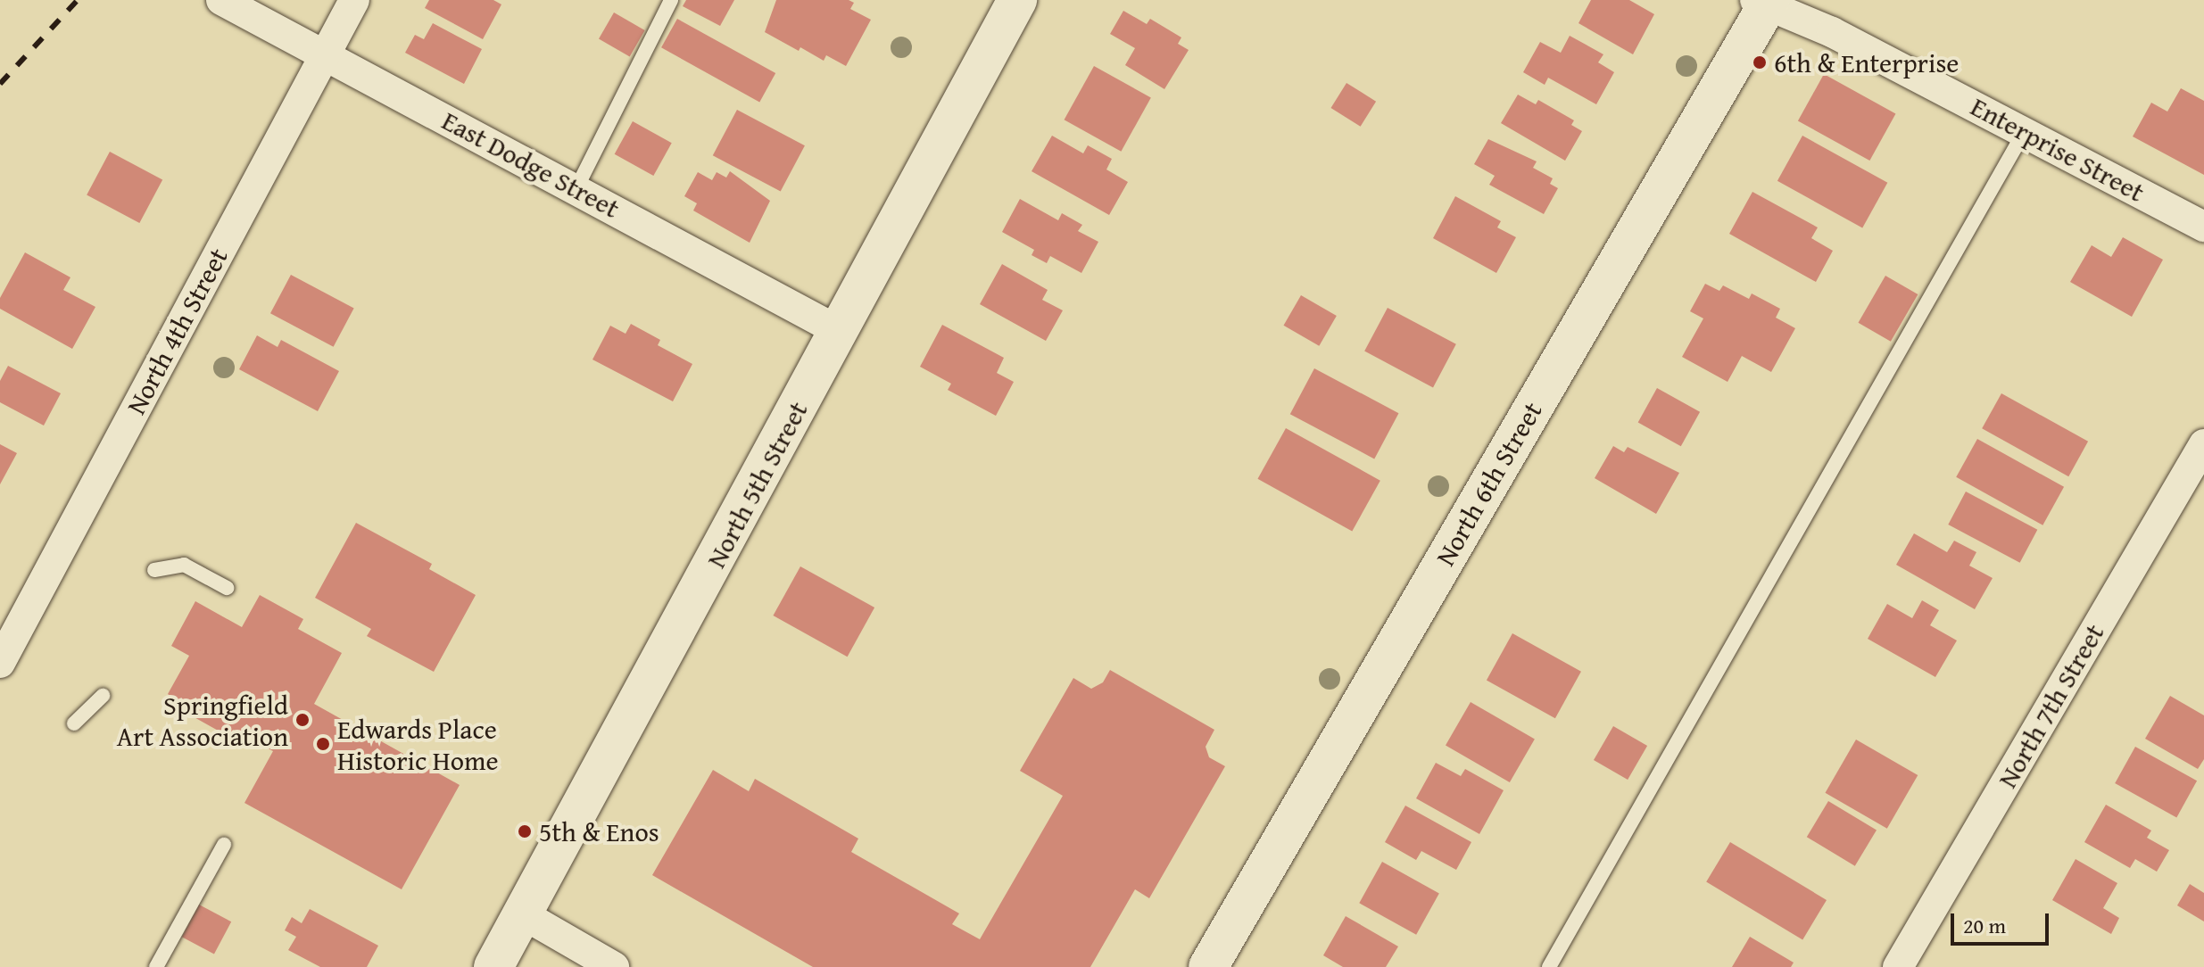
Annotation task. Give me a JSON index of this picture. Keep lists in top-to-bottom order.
{
  "streets": {
    "main road": ["North 6th Street", "North 5th Street"],
    "street": [
      "Enterprise Street",
      "East Dodge Street",
      "North 4th Street",
      "North 7th Street"
    ]
  },
  "crossings": [
    ["Enterprise Street", "North 6th Street"],
    ["East Dodge Street", "North 4th Street"],
    ["East Dodge Street", "North 5th Street"]
  ],
  "places": [
    "6th & Enterprise",
    "Springfield Art Association",
    "Edwards Place Historic Home",
    "5th & Enos"
  ],
  "scale_bar": "20 m"
}
